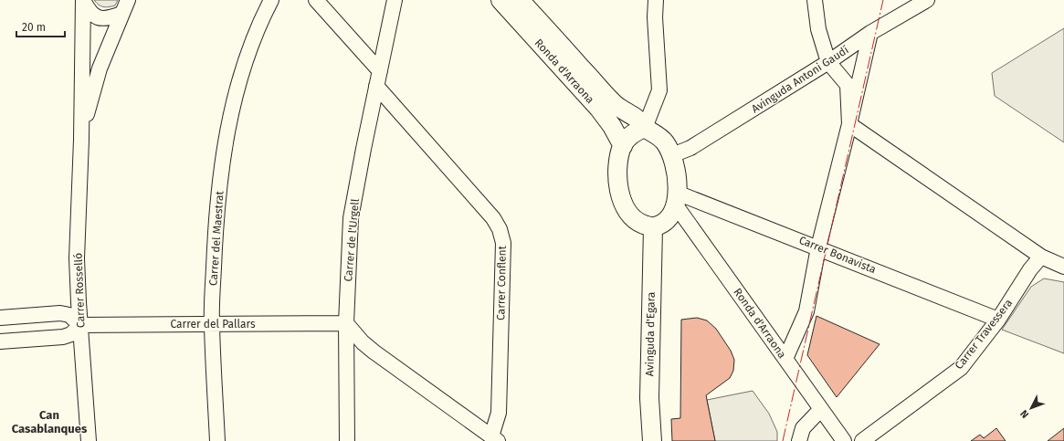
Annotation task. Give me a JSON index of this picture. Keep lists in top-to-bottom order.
{
  "streets": {
    "street": [
      "Ronda d'Arraona",
      "Avinguda Antoni Gaudí",
      "Carrer del Maestrat",
      "Carrer de l'Urgell",
      "Carrer Bonavista",
      "Carrer Conflent",
      "Carrer Rosselló",
      "Carrer del Pallars",
      "Avinguda d'Egara",
      "Carrer Travessera"
    ]
  },
  "crossings": [
    ["Ronda d'Arraona", "Avinguda Antoni Gaudí"],
    ["Ronda d'Arraona", "Carrer Bonavista"],
    ["Ronda d'Arraona", "Avinguda d'Egara"],
    ["Avinguda Antoni Gaudí", "Carrer Bonavista"],
    ["Avinguda Antoni Gaudí", "Avinguda d'Egara"],
    ["Carrer del Maestrat", "Carrer del Pallars"],
    ["Carrer de l'Urgell", "Carrer Conflent"],
    ["Carrer de l'Urgell", "Carrer del Pallars"],
    ["Carrer Bonavista", "Avinguda d'Egara"],
    ["Carrer Bonavista", "Carrer Travessera"],
    ["Carrer Rosselló", "Carrer del Pallars"]
  ],
  "districts": ["Can Casablanques"],
  "scale_bar": "20 m",
  "north": "bottom left"
}
